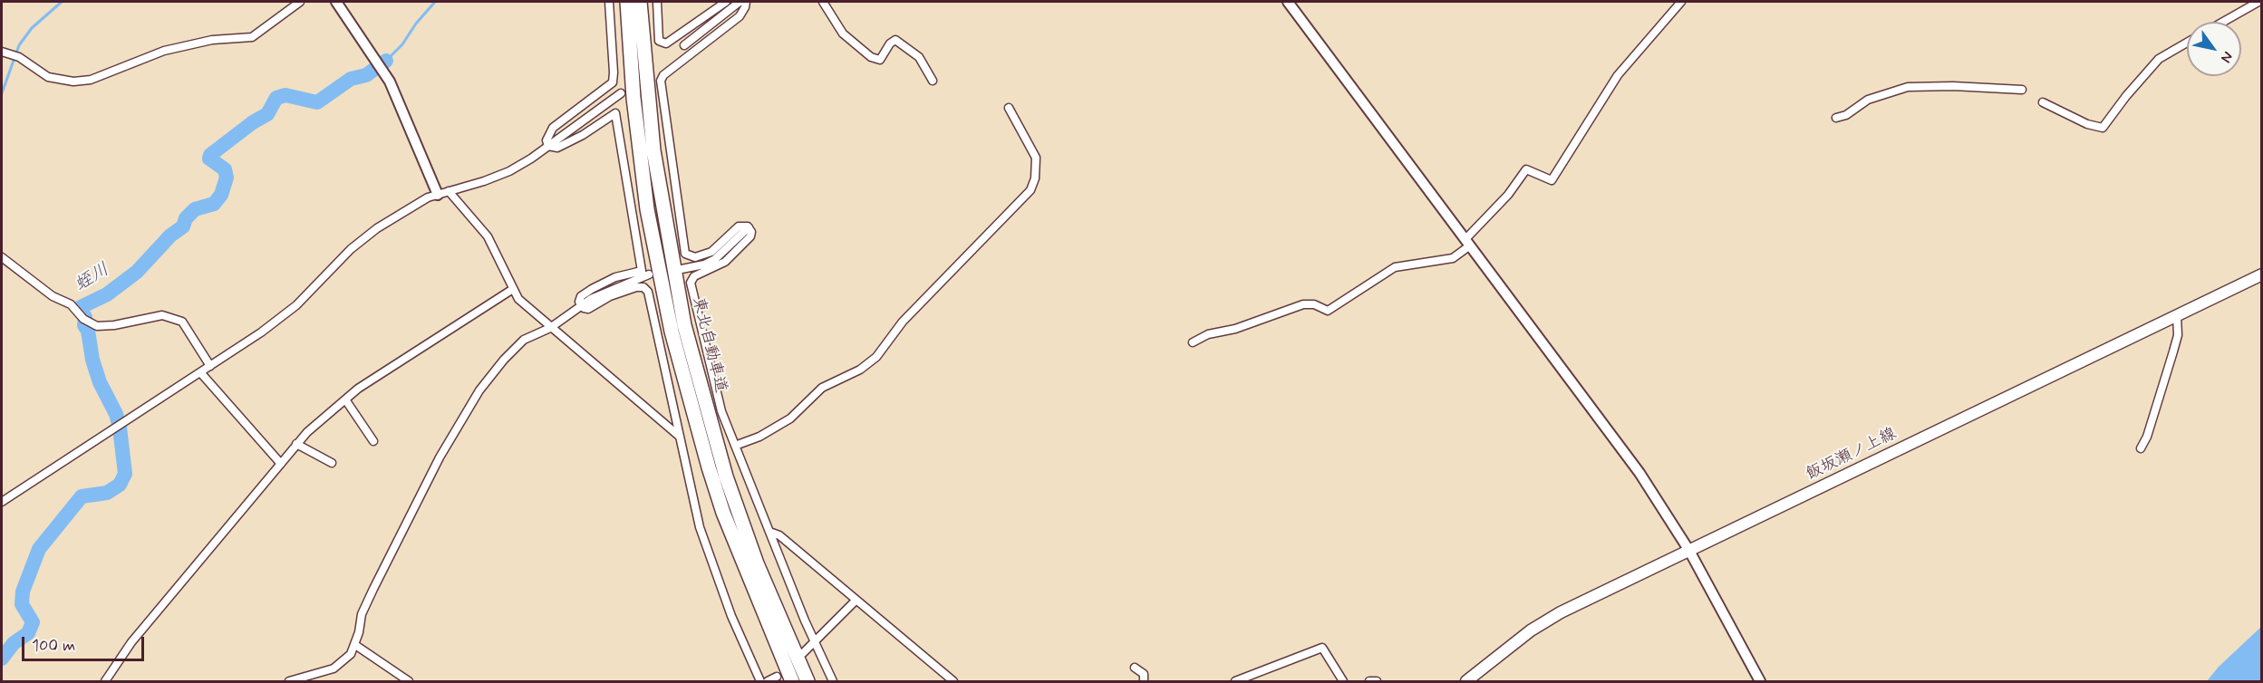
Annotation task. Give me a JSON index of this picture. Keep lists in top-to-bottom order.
{
  "streets": {
    "highway": ["東北自動車道"],
    "main road": ["飯坂瀬ノ上線"]
  },
  "water": ["蛭川"],
  "scale_bar": "100 m",
  "north": "bottom right"
}
